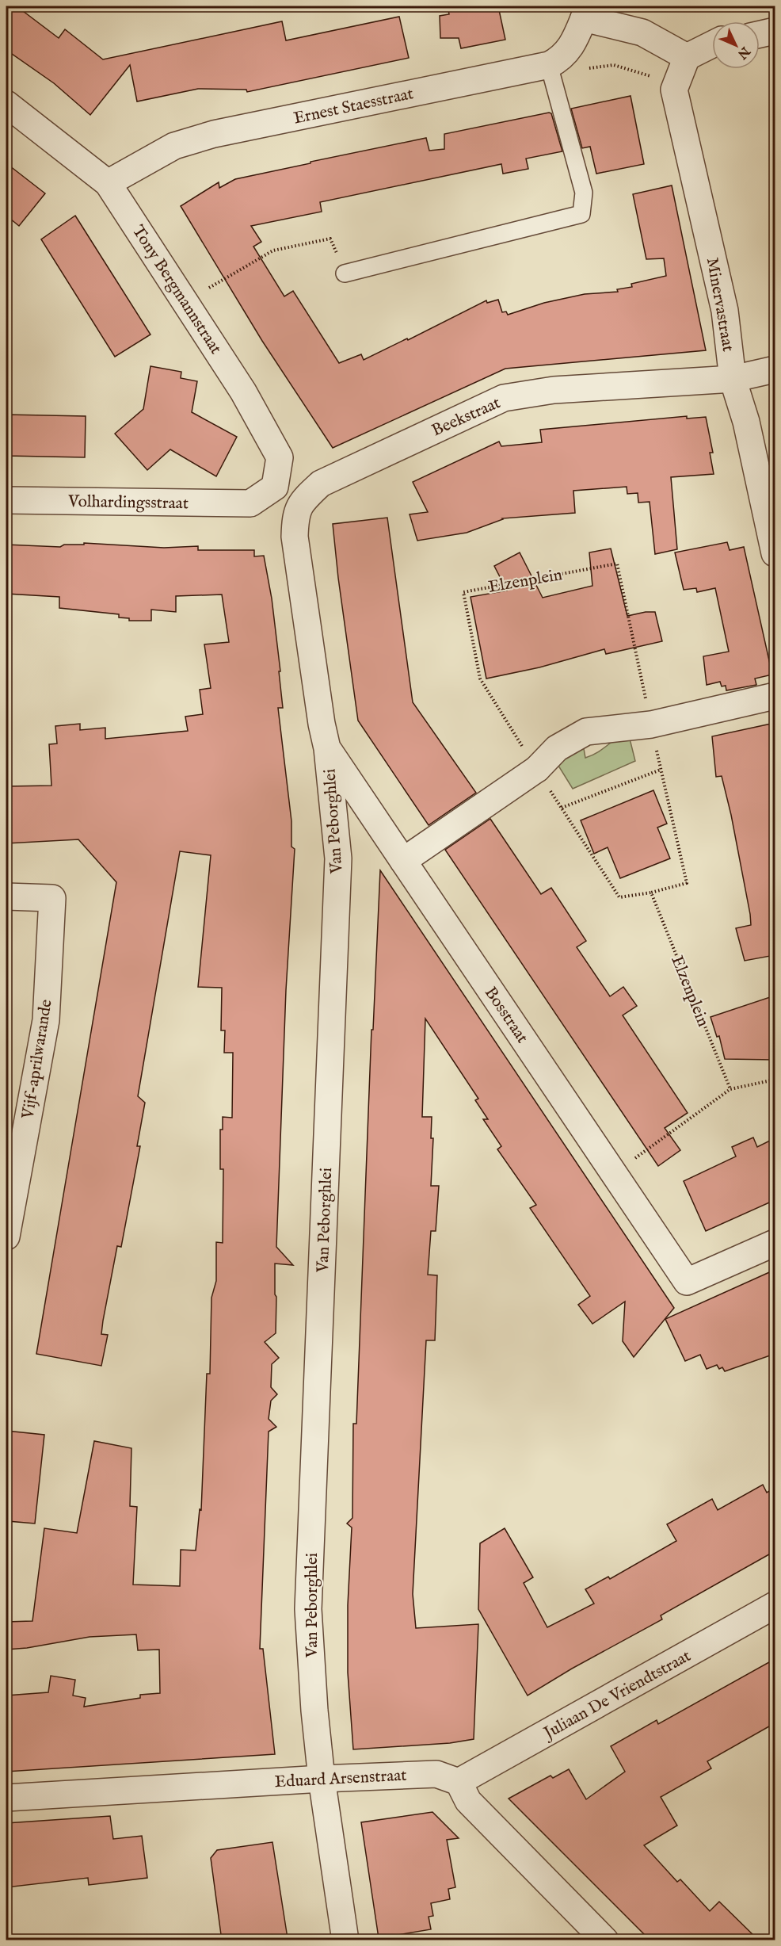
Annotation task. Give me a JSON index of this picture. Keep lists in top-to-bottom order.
{
  "streets": {
    "street": [
      "Ernest Staesstraat",
      "Tony Bergmannstraat",
      "Minervastraat",
      "Beekstraat",
      "Volhardingsstraat",
      "Van Peborghlei",
      "Bosstraat",
      "Vijf-aprilwarande",
      "Juliaan De Vriendtstraat",
      "Eduard Arsenstraat"
    ],
    "path": ["Elzenplein"]
  },
  "crossings": [
    ["Ernest Staesstraat", "Tony Bergmannstraat"],
    ["Tony Bergmannstraat", "Volhardingsstraat"],
    ["Minervastraat", "Beekstraat"],
    ["Beekstraat", "Van Peborghlei"],
    ["Van Peborghlei", "Bosstraat"],
    ["Van Peborghlei", "Eduard Arsenstraat"],
    ["Juliaan De Vriendtstraat", "Eduard Arsenstraat"]
  ],
  "north": "bottom right"
}
